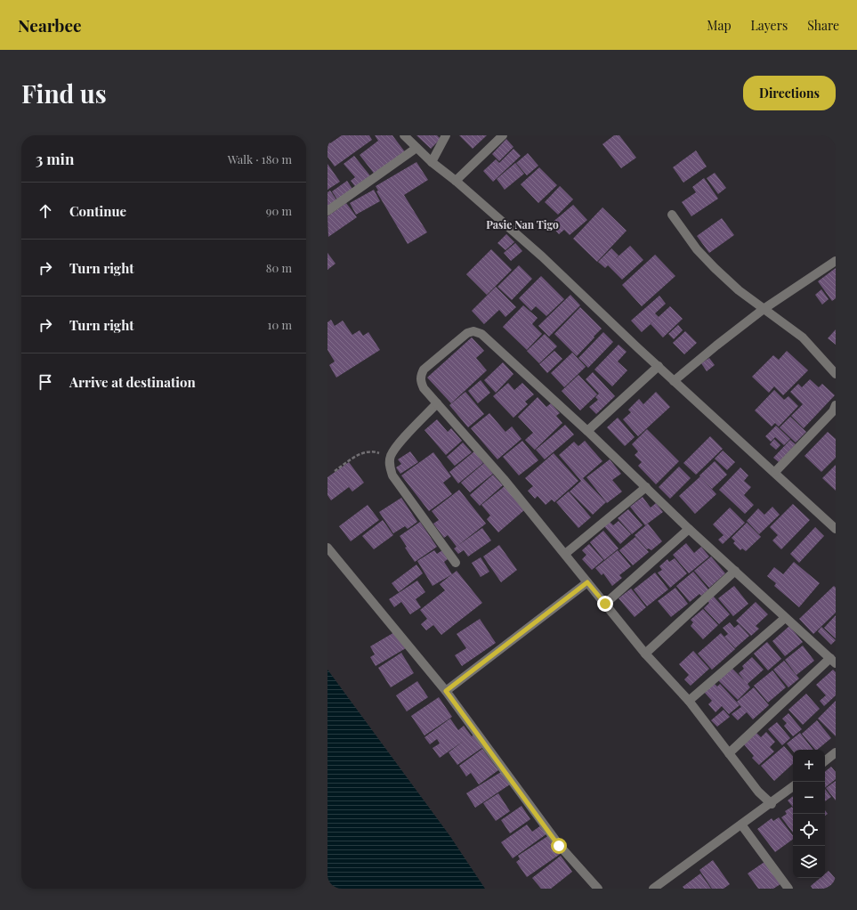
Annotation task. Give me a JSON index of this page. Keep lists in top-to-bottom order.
{
  "districts": ["Pasie Nan Tigo"],
  "page": {
    "header": "Nearbee",
    "nav": ["Map", "Layers", "Share"],
    "buttons": "Directions",
    "title": "Find us",
    "heading": ["3 min", "Walk · 180 m"],
    "list": [
      ["Continue", "90 m"],
      ["Turn right", "80 m"],
      ["Turn right", "10 m"],
      "Arrive at destination"
    ],
    "map_buttons": ["+", "−"]
  }
}
